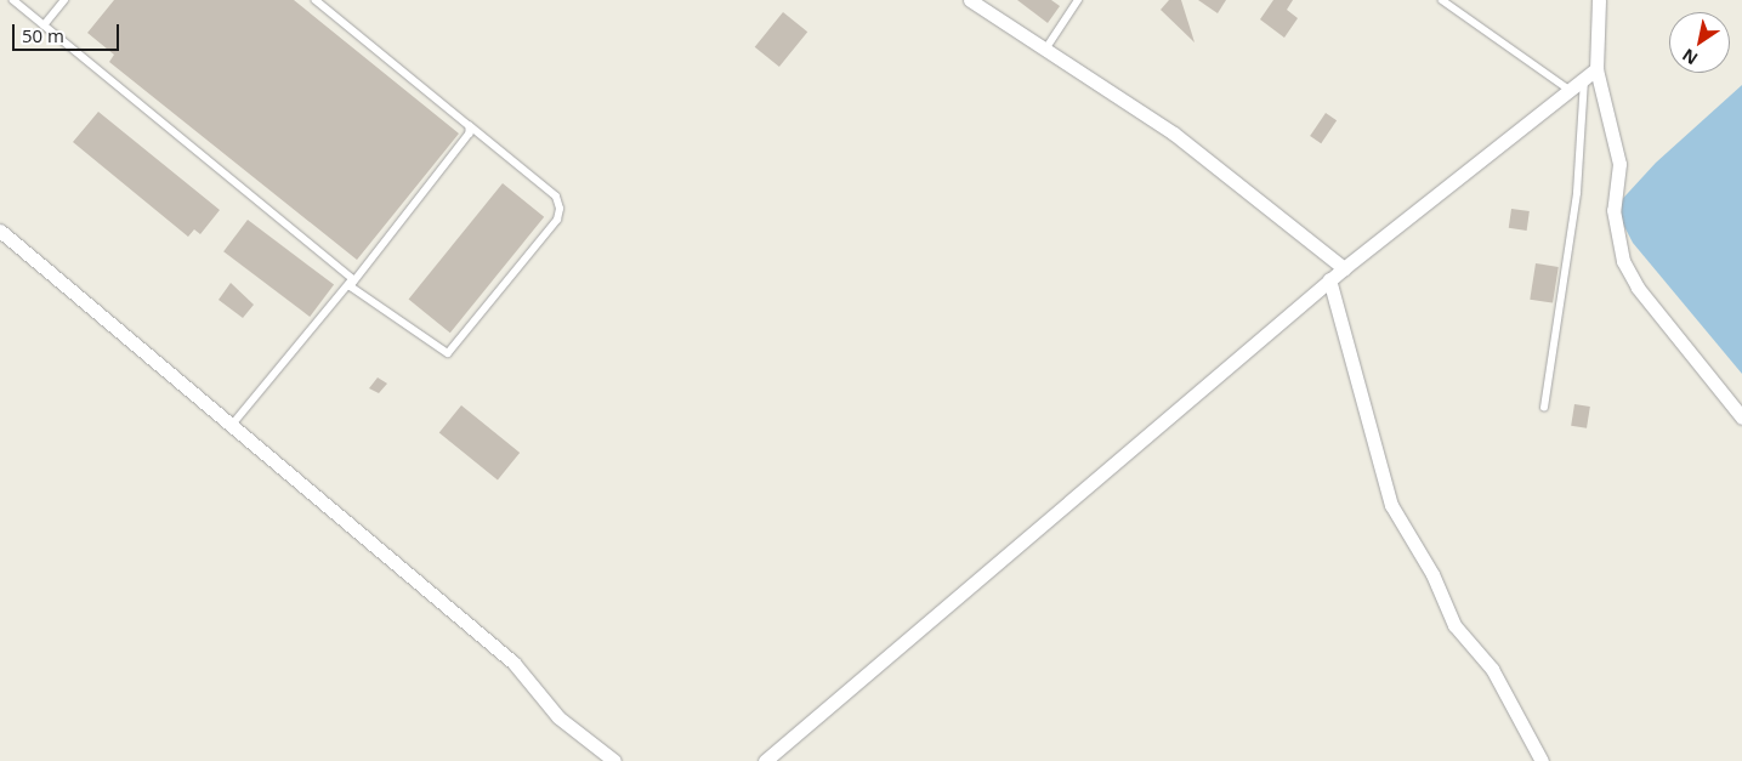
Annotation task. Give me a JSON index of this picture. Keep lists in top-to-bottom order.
{
  "scale_bar": "50 m",
  "north": "bottom left"
}
